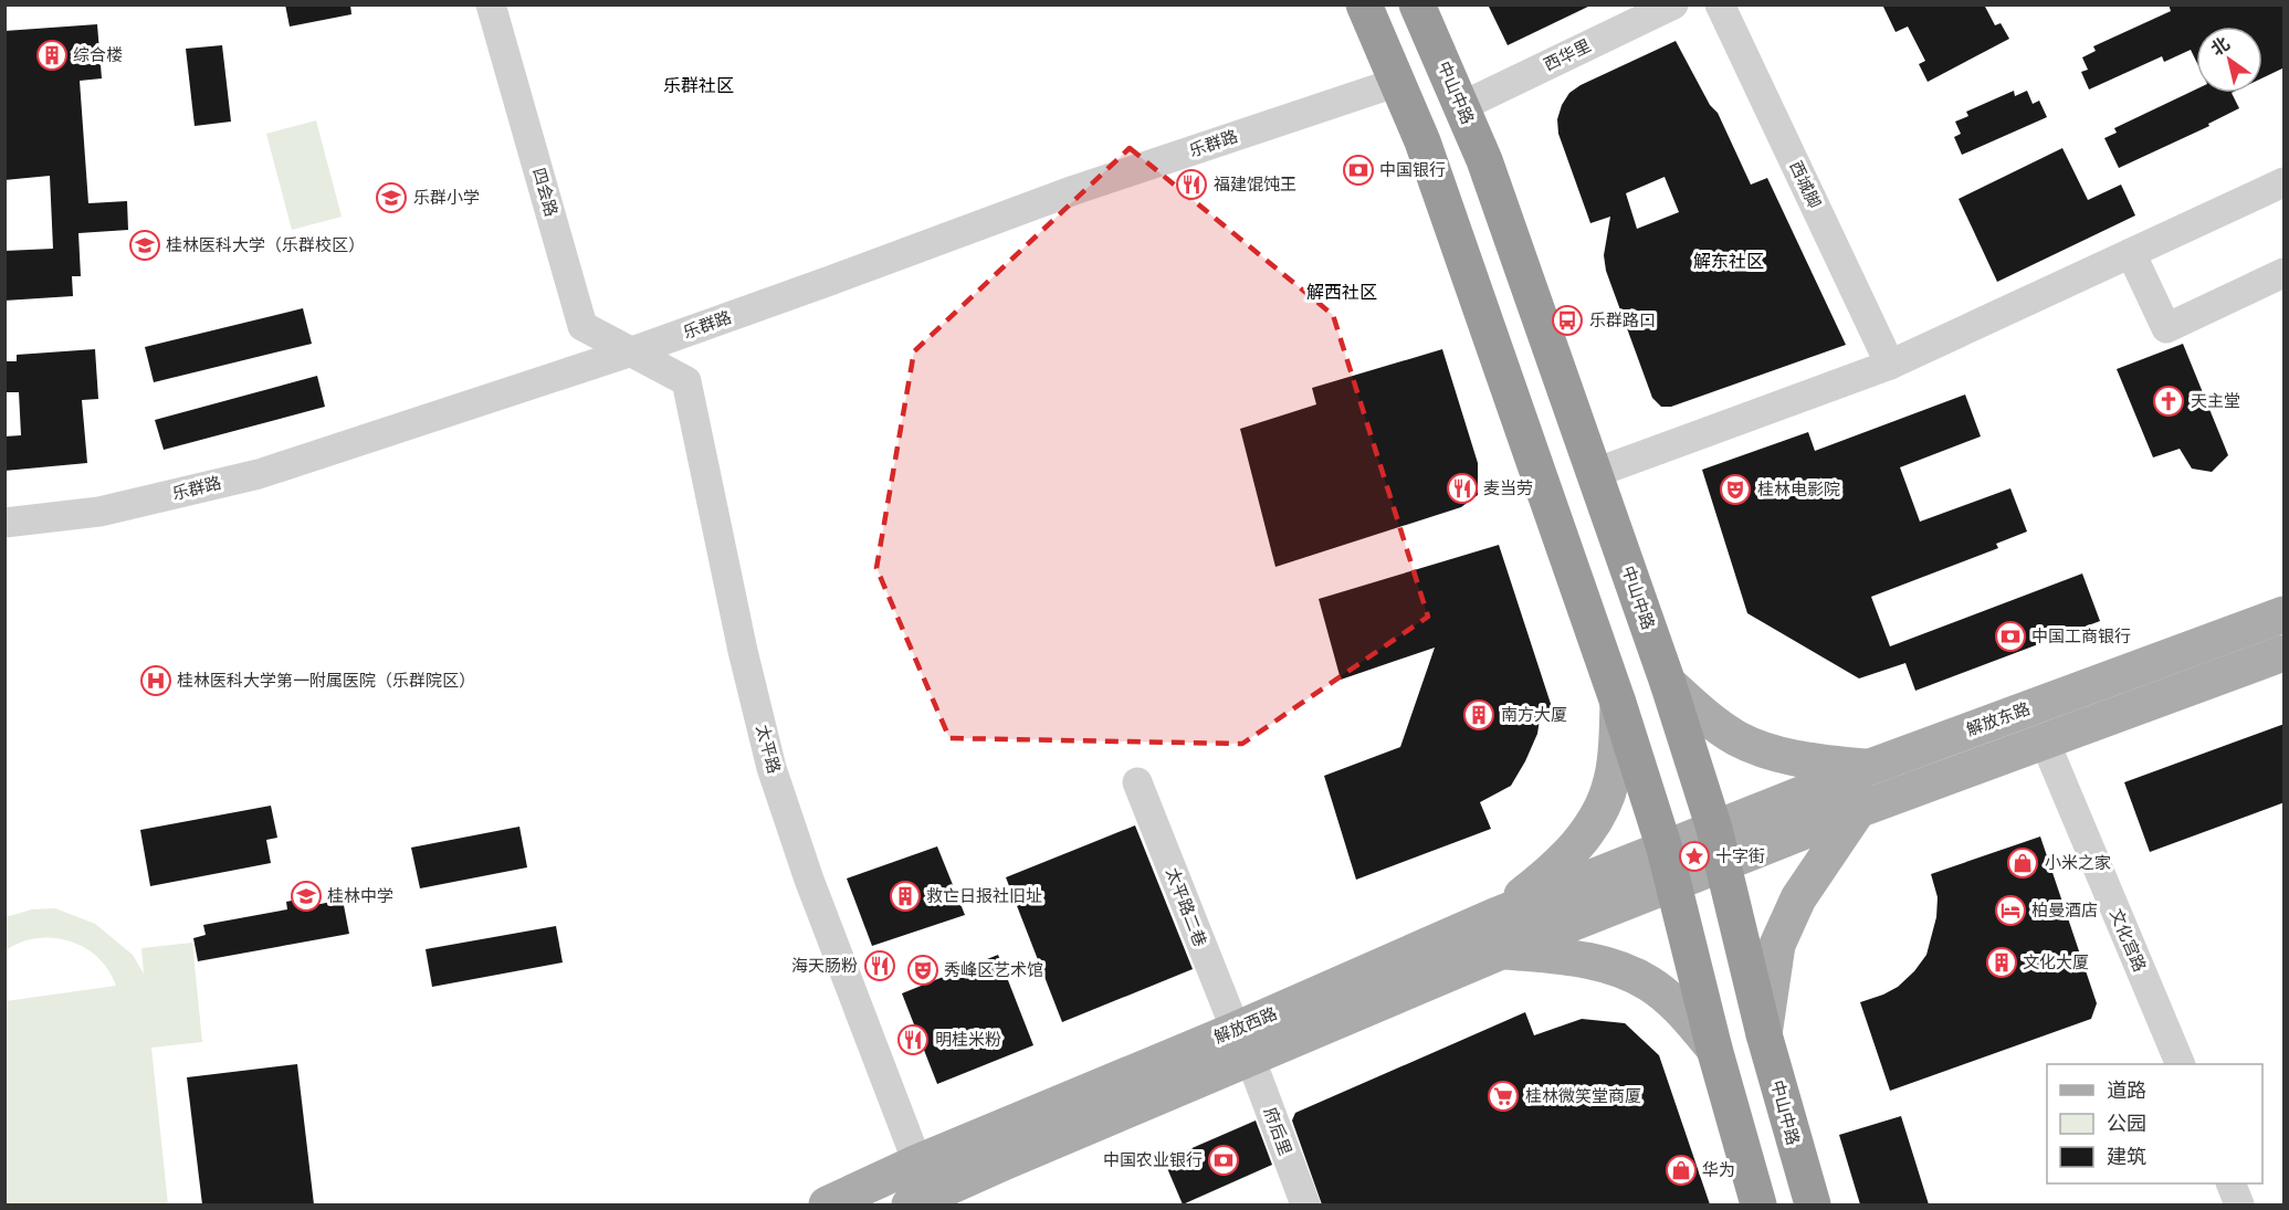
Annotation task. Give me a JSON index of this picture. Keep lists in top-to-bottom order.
{
  "streets": {
    "highway": ["中山中路"],
    "main road": ["解放东路", "解放西路"],
    "street": [
      "西华里",
      "乐群路",
      "西城脚",
      "四会路",
      "太平路",
      "太平路二巷",
      "文化宫路",
      "府后里"
    ]
  },
  "crossings": [
    ["西华里", "中山中路"],
    ["中山中路", "解放东路"],
    ["中山中路", "解放西路"],
    ["乐群路", "四会路"],
    ["乐群路", "太平路"],
    ["四会路", "太平路"],
    ["解放东路", "解放西路"],
    ["太平路", "解放西路"],
    ["太平路二巷", "解放西路"],
    ["太平路二巷", "府后里"],
    ["解放西路", "府后里"]
  ],
  "districts": ["乐群社区", "解东社区", "解西社区"],
  "places": {
    "building": [
      "综合楼",
      "南方大厦",
      "救亡日报社旧址",
      "文化大厦"
    ],
    "bank": ["中国银行", "中国工商银行", "中国农业银行"],
    "restaurant": [
      "福建馄饨王",
      "麦当劳",
      "海天肠粉",
      "明桂米粉"
    ],
    "school or university": ["乐群小学", "桂林医科大学（乐群校区）", "桂林中学"],
    "bus stop": ["乐群路口"],
    "church": ["天主堂"],
    "theatre": ["桂林电影院", "秀峰区艺术馆"],
    "hospital": ["桂林医科大学第一附属医院（乐群院区）"],
    "place": ["十字街"],
    "shop": ["小米之家", "华为"],
    "hotel": ["柏曼酒店"],
    "supermarket": ["桂林微笑堂商厦"]
  },
  "legend": ["道路", "公园", "建筑"],
  "north": "top left"
}
